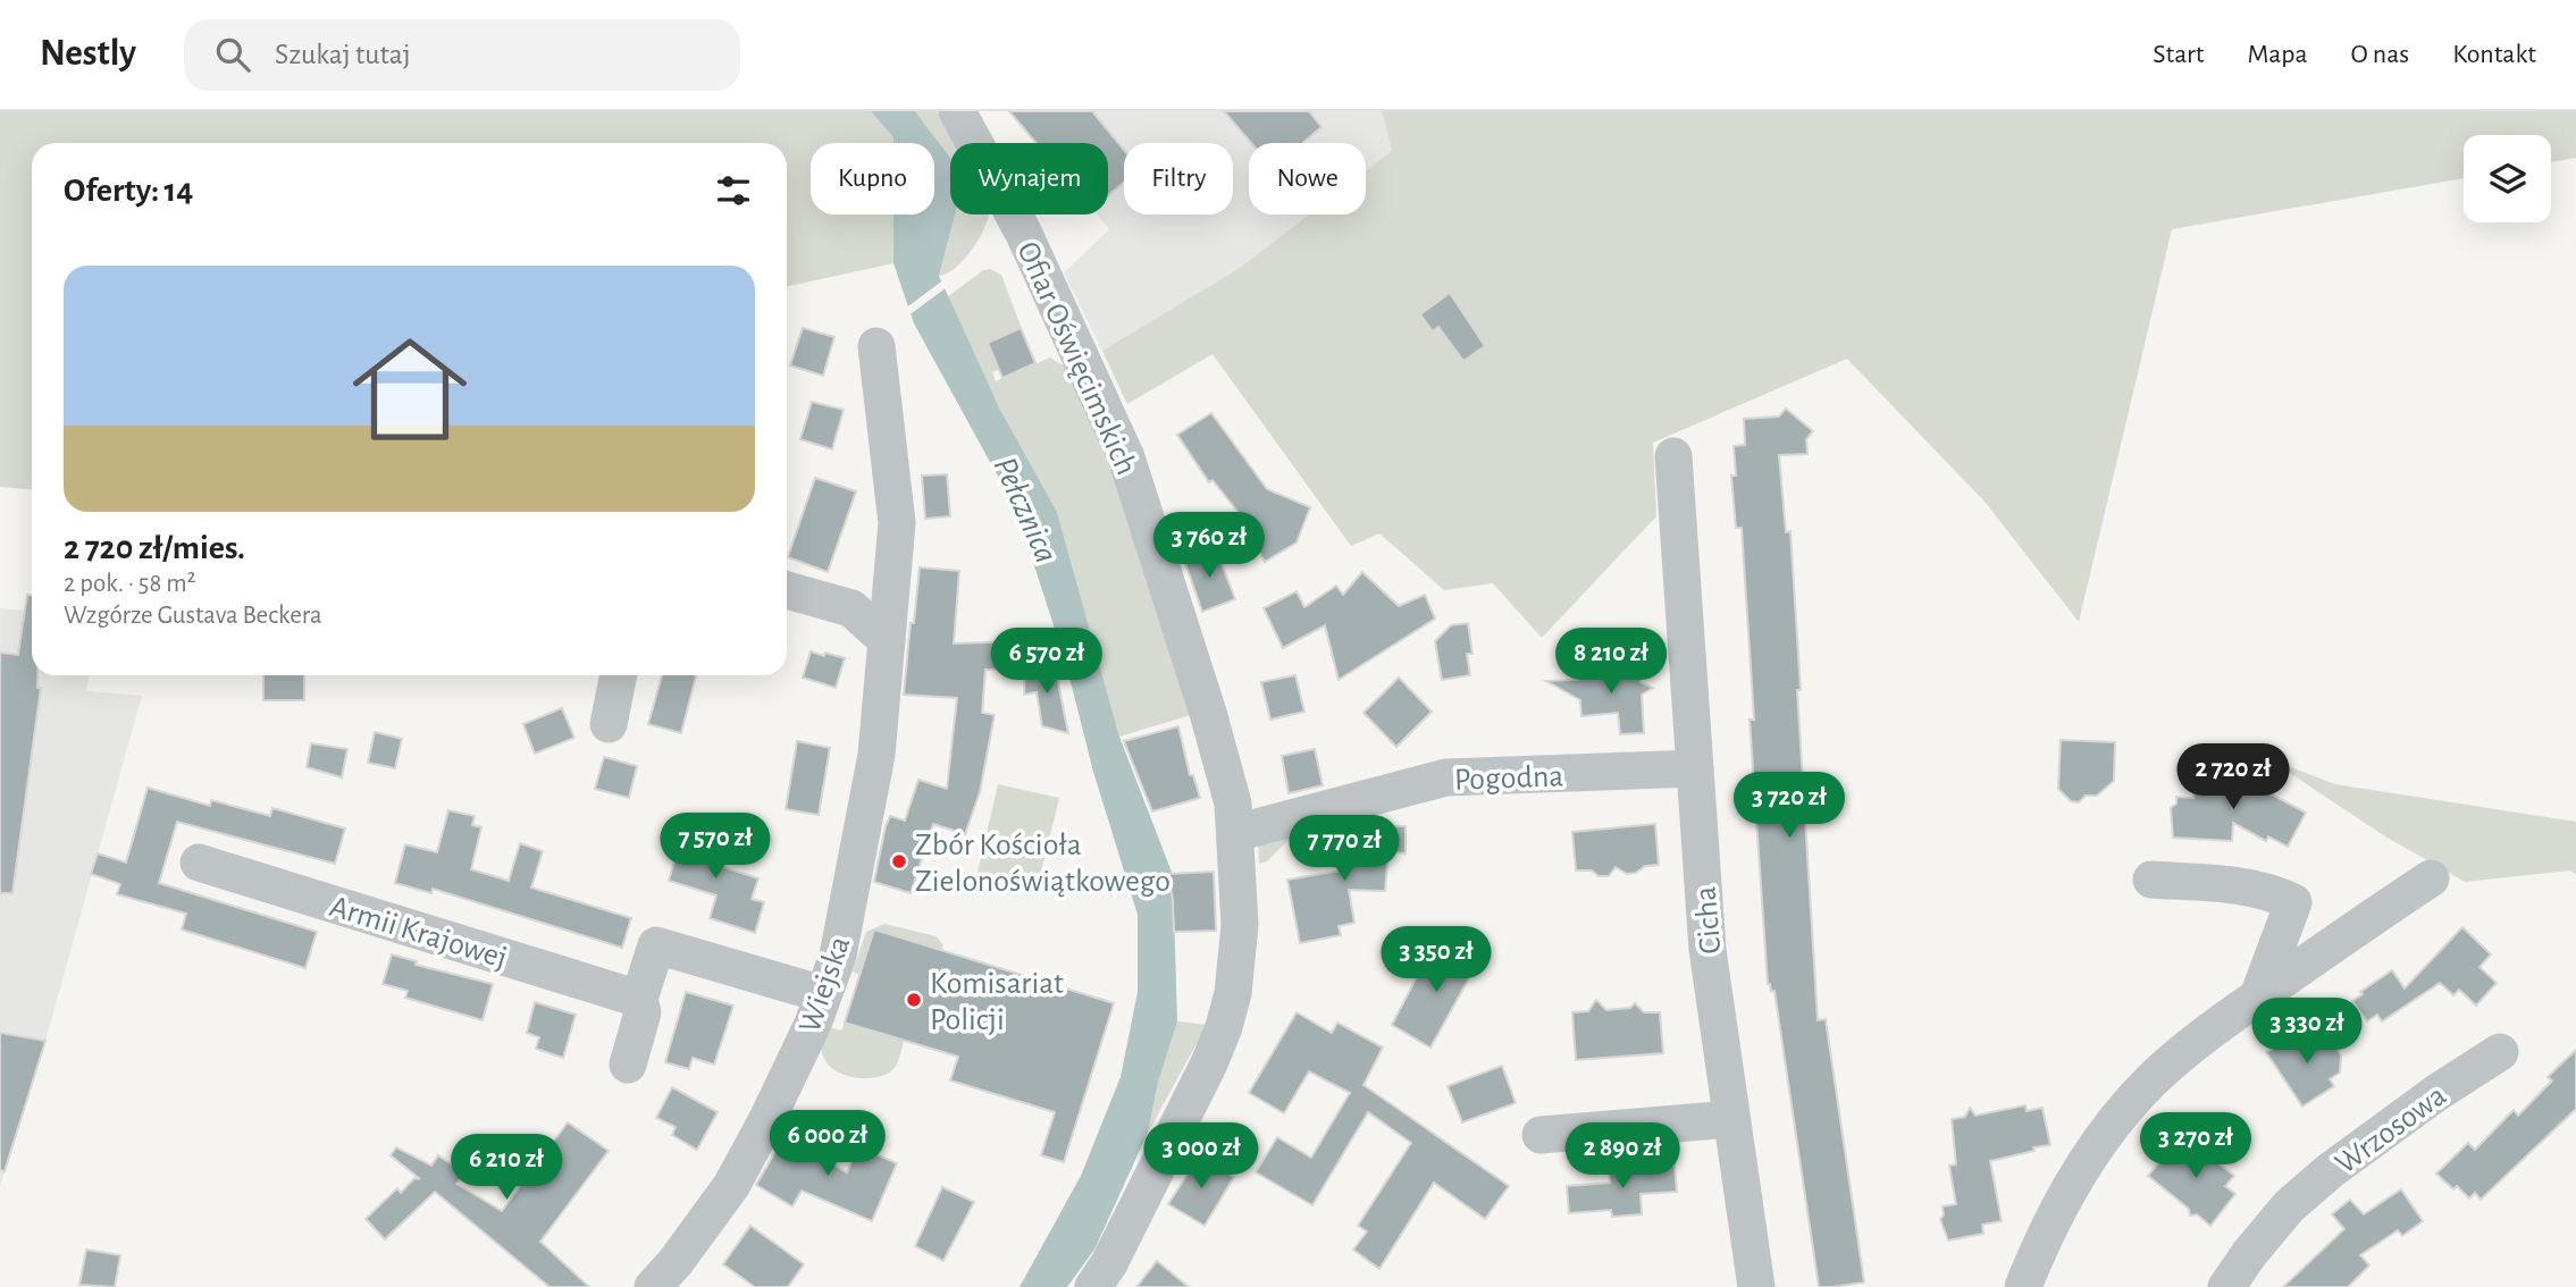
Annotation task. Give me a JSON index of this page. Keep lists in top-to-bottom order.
{
  "streets": {
    "street": [
      "Ofiar Oświęcimskich",
      "Pogodna",
      "Cicha",
      "Armii Krajowej",
      "Wiejska",
      "Wrzosowa"
    ]
  },
  "crossings": [
    ["Ofiar Oświęcimskich", "Pogodna"],
    ["Pogodna", "Cicha"]
  ],
  "water": ["Pełcznica"],
  "places": ["Zbór Kościoła Zielonoświątkowego", "Komisariat Policji"],
  "page": {
    "header": "Nestly",
    "search": "Szukaj tutaj",
    "nav": [
      "Start",
      "Mapa",
      "O nas",
      "Kontakt"
    ],
    "chip": [
      "Kupno",
      "Wynajem",
      "Filtry",
      "Nowe"
    ],
    "heading": "Oferty: 14",
    "list": [
      {
        "name": "2 720 zł/mies.",
        "note": "2 pok. · 58 m² · Wzgórze Gustava Beckera"
      }
    ],
    "price": [
      "3 760 zł",
      "6 570 zł",
      "8 210 zł",
      "2 720 zł",
      "3 720 zł",
      "7 570 zł",
      "7 770 zł",
      "3 350 zł",
      "3 330 zł",
      "6 000 zł",
      "3 270 zł",
      "3 000 zł",
      "2 890 zł",
      "6 210 zł"
    ]
  }
}
